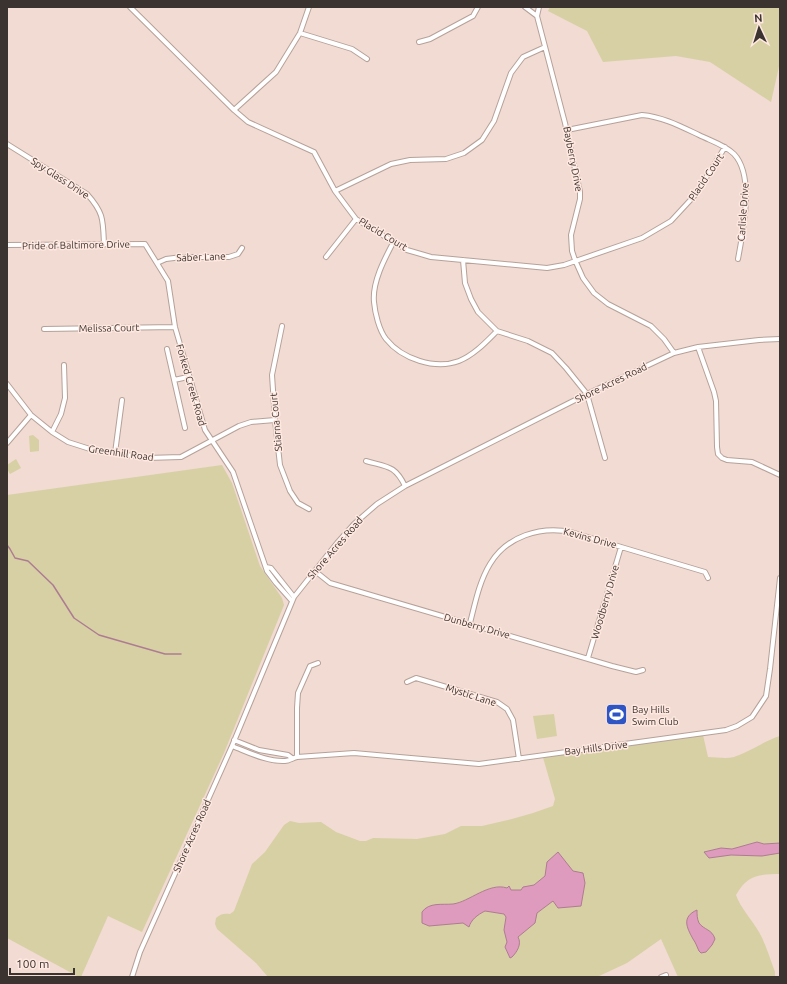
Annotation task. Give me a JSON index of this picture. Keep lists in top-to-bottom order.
{
  "streets": {
    "street": [
      "Bayberry Drive",
      "Placid Court",
      "Spy Glass Drive",
      "Carlisle Drive",
      "Pride of Baltimore Drive",
      "Saber Lane",
      "Melissa Court",
      "Shore Acres Road",
      "Forked Creek Road",
      "Stiarna Court",
      "Greenhill Road",
      "Kevins Drive",
      "Woodberry Drive",
      "Dunberry Drive",
      "Mystic Lane",
      "Bay Hills Drive"
    ]
  },
  "crossings": [
    ["Bayberry Drive", "Placid Court"],
    ["Bayberry Drive", "Carlisle Drive"],
    ["Bayberry Drive", "Shore Acres Road"],
    ["Placid Court", "Carlisle Drive"],
    ["Spy Glass Drive", "Pride of Baltimore Drive"],
    ["Pride of Baltimore Drive", "Forked Creek Road"],
    ["Saber Lane", "Forked Creek Road"],
    ["Melissa Court", "Forked Creek Road"],
    ["Shore Acres Road", "Forked Creek Road"],
    ["Shore Acres Road", "Dunberry Drive"],
    ["Shore Acres Road", "Bay Hills Drive"],
    ["Forked Creek Road", "Greenhill Road"],
    ["Stiarna Court", "Greenhill Road"],
    ["Kevins Drive", "Woodberry Drive"],
    ["Kevins Drive", "Dunberry Drive"],
    ["Woodberry Drive", "Dunberry Drive"],
    ["Mystic Lane", "Bay Hills Drive"]
  ],
  "places": {
    "sports": ["Bay Hills Swim Club"]
  },
  "scale_bar": "100 m",
  "north": "top"
}
